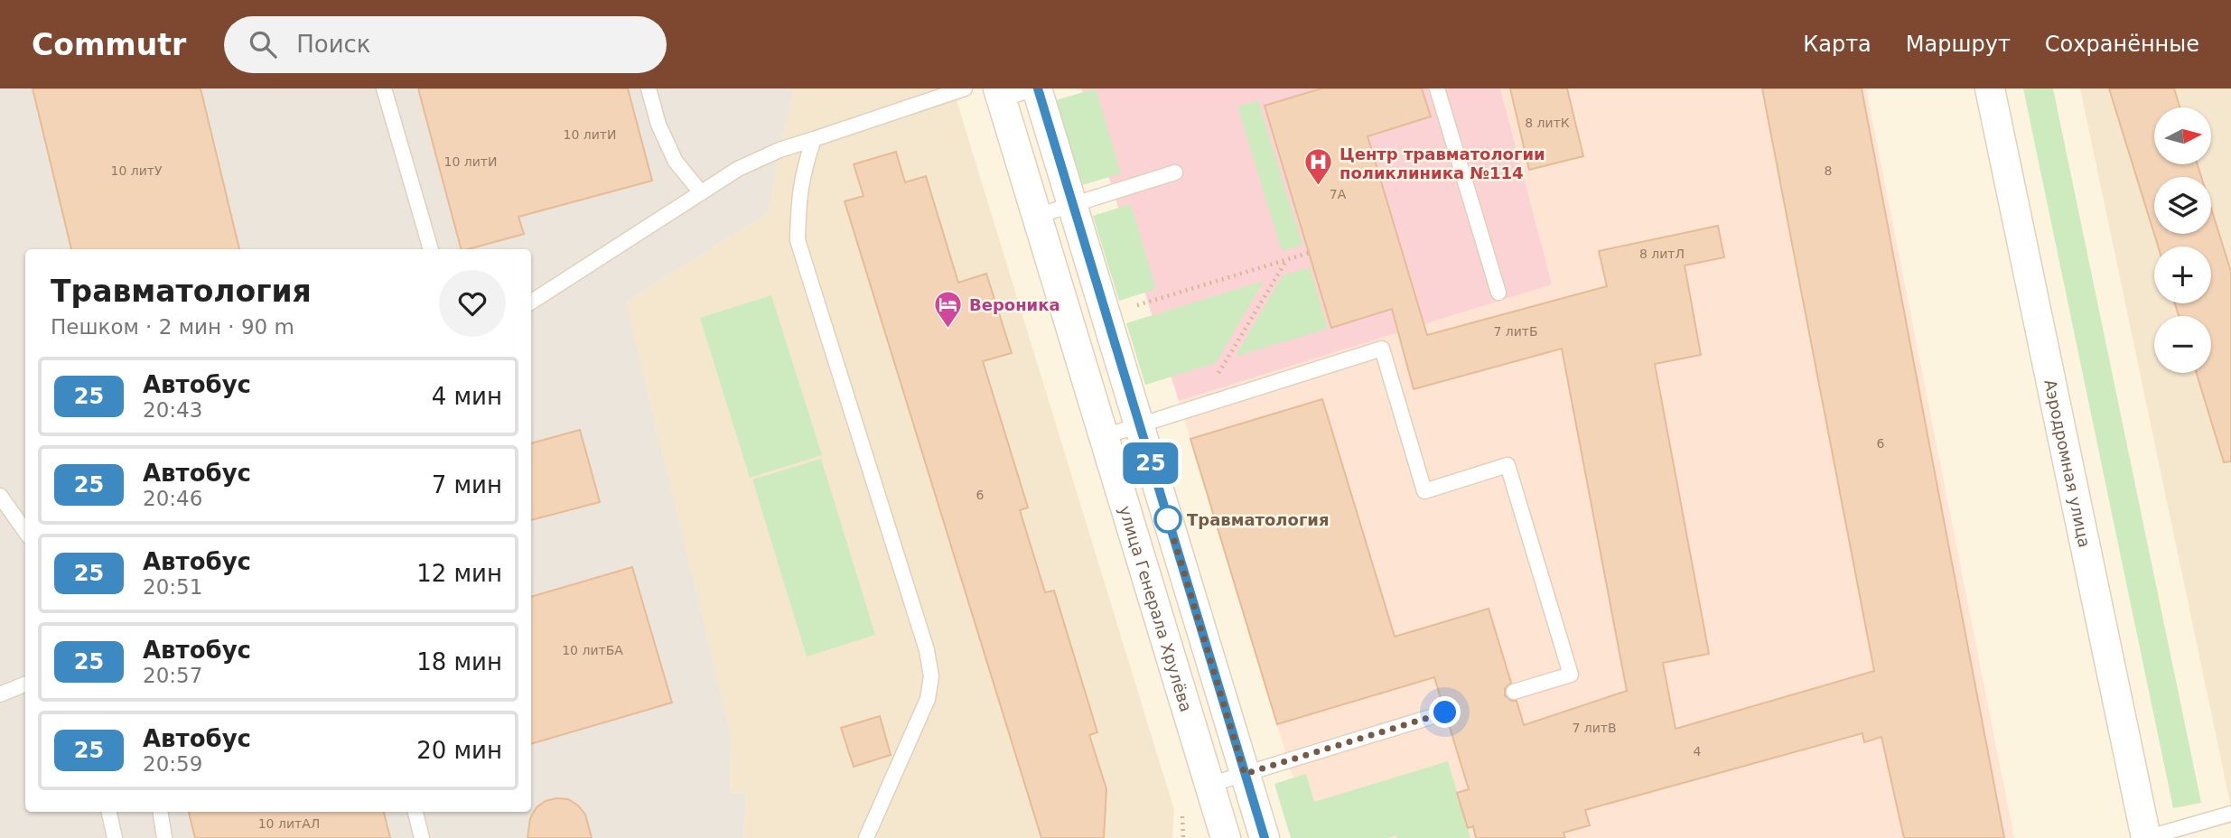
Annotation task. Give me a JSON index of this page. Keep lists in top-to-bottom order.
{
  "streets": {
    "street": ["Аэродромная улица", "улица Генерала Хрулёва"]
  },
  "places": {
    "hospital": ["Центр травматологии поликлиника №114"],
    "hotel": ["Вероника"],
    "other": ["Травматология"]
  },
  "lines": ["bus line 25"],
  "house_numbers": [
    "8 литК",
    "10 литИ",
    "10 литИ",
    "10 литУ",
    "8",
    "7А",
    "8 литЛ",
    "7 литБ",
    "6",
    "6",
    "10 литБА",
    "7 литВ",
    "4",
    "10 литАЛ"
  ],
  "north": "right",
  "page": {
    "header": "Commutr",
    "search": "Поиск",
    "nav": ["Карта", "Маршрут", "Сохранённые"],
    "on_map": "25",
    "map_buttons": ["+", "−"],
    "heading": ["Травматология", "Пешком · 2 мин · 90 m"],
    "list": [
      {
        "mark": "25",
        "name": "Автобус",
        "note": "20:43",
        "value": "4 мин"
      },
      {
        "mark": "25",
        "name": "Автобус",
        "note": "20:46",
        "value": "7 мин"
      },
      {
        "mark": "25",
        "name": "Автобус",
        "note": "20:51",
        "value": "12 мин"
      },
      {
        "mark": "25",
        "name": "Автобус",
        "note": "20:57",
        "value": "18 мин"
      },
      {
        "mark": "25",
        "name": "Автобус",
        "note": "20:59",
        "value": "20 мин"
      }
    ]
  }
}
